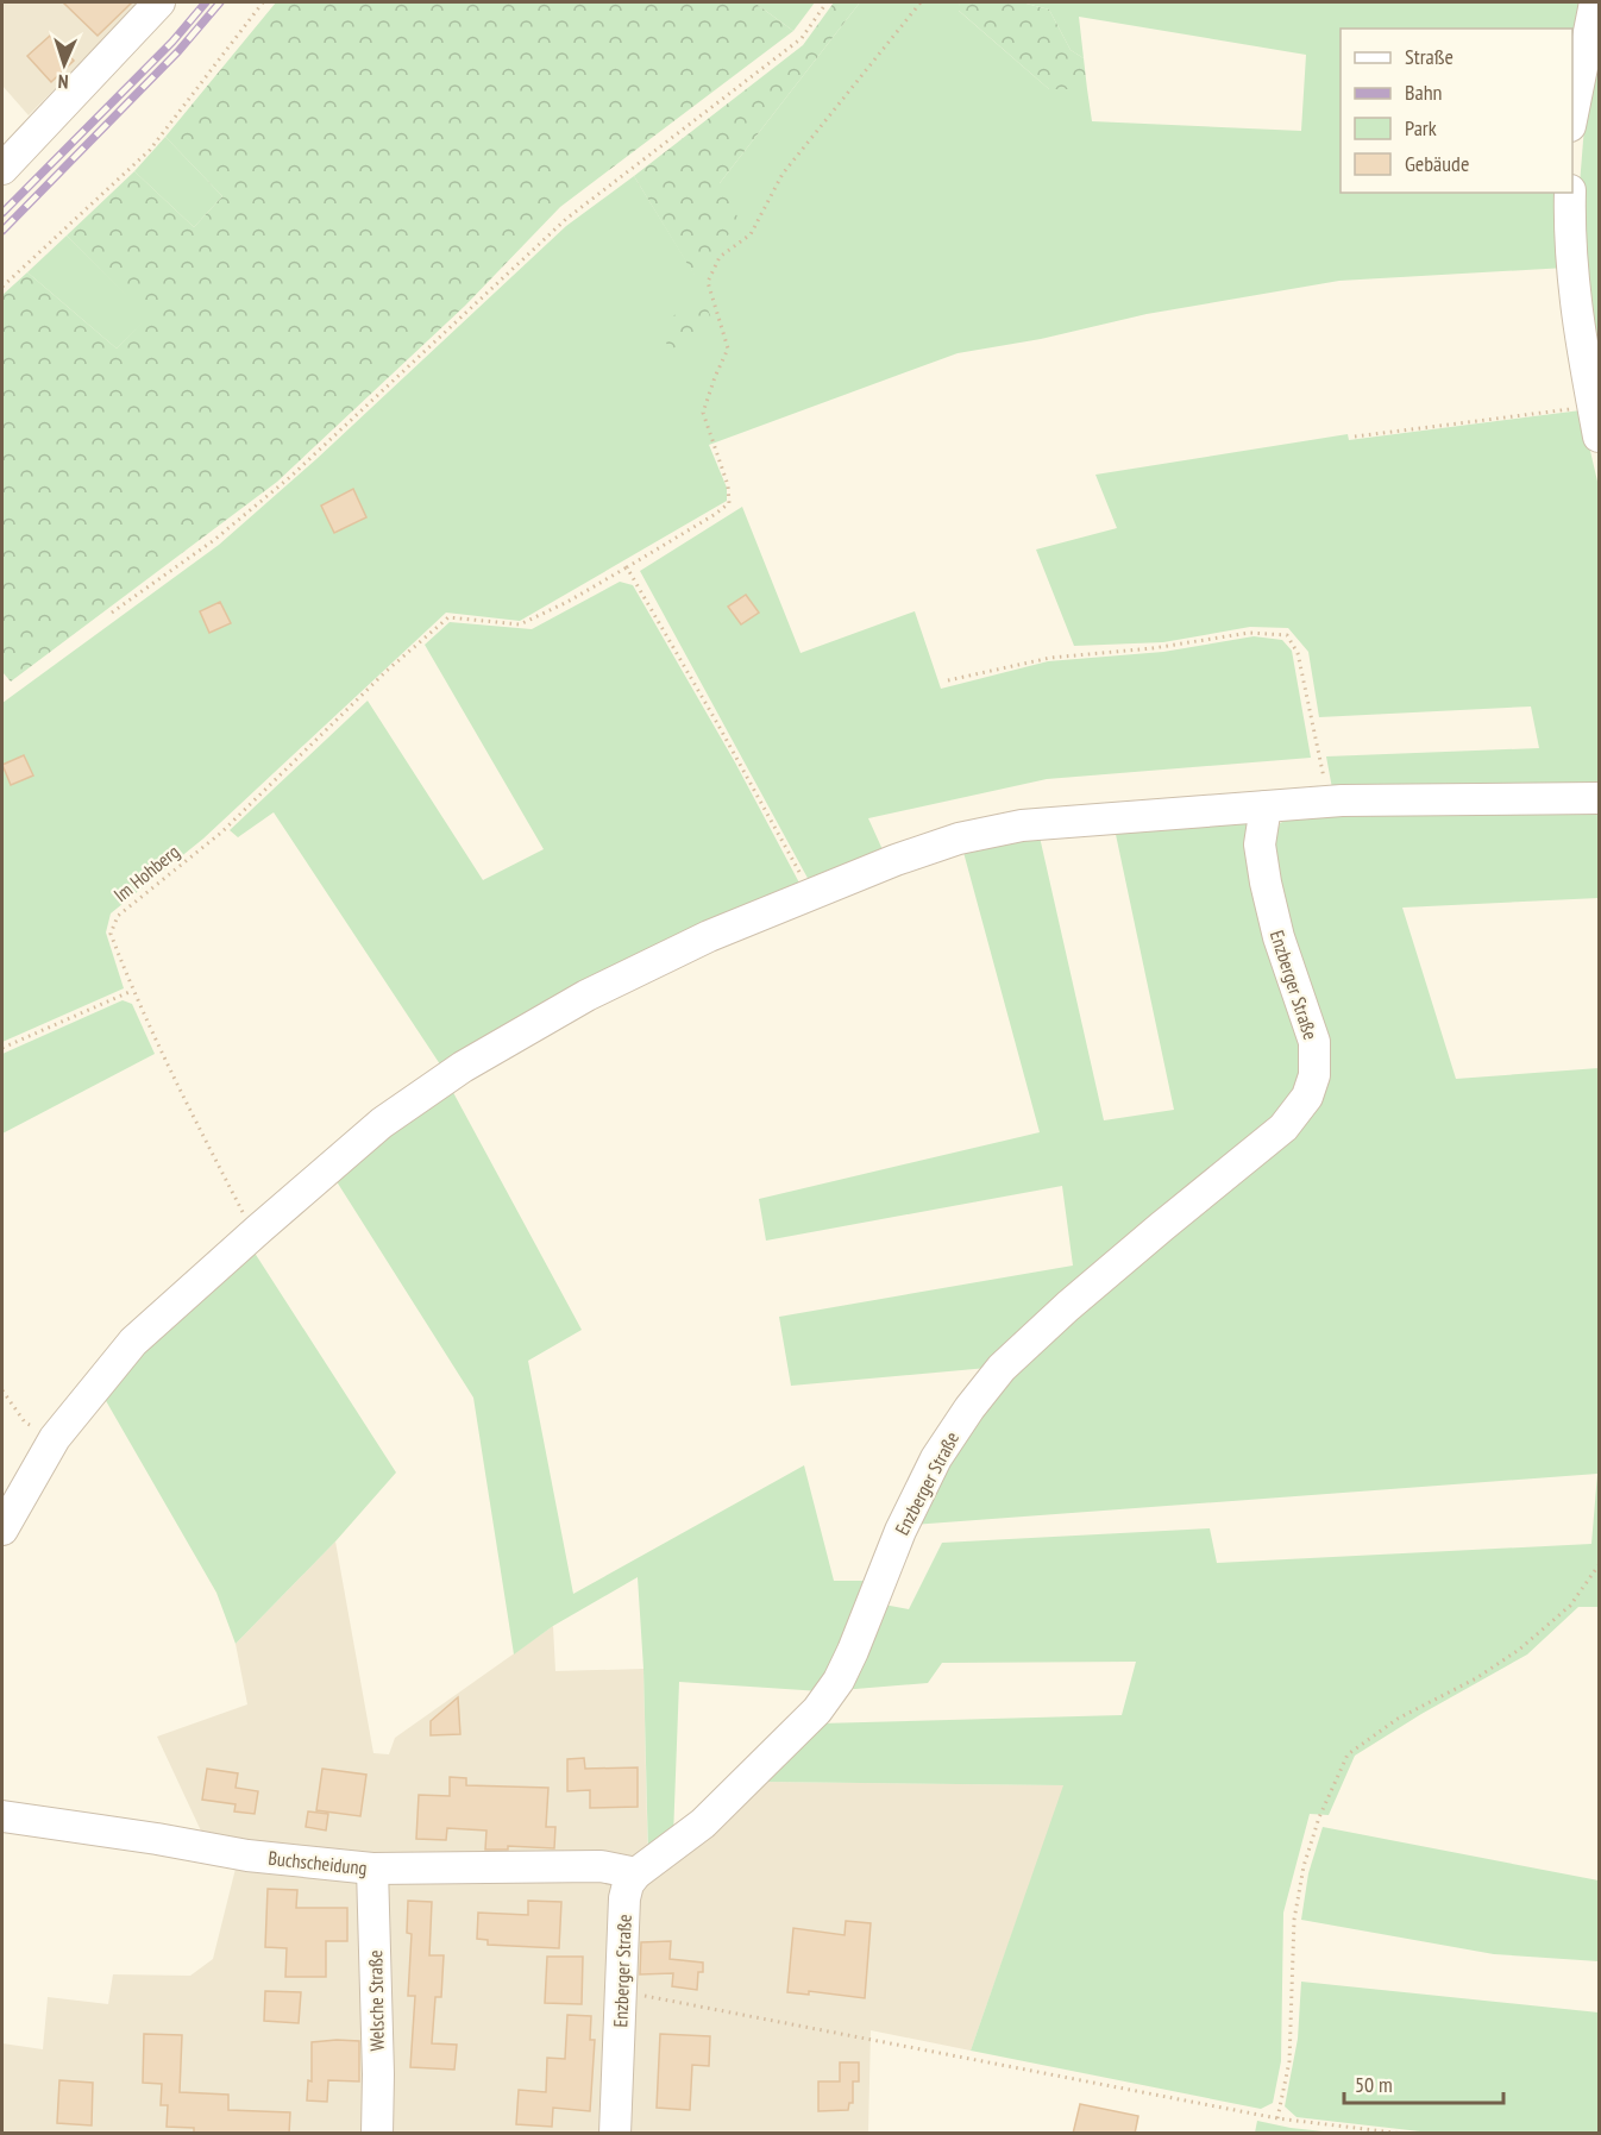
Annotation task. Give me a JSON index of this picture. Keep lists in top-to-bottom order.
{
  "streets": {
    "street": ["Enzberger Straße", "Buchscheidung", "Welsche Straße"],
    "path": ["Im Hohberg"]
  },
  "crossings": [
    ["Enzberger Straße", "Buchscheidung"],
    ["Buchscheidung", "Welsche Straße"]
  ],
  "legend": [
    "Straße",
    "Bahn",
    "Park",
    "Gebäude"
  ],
  "scale_bar": "50 m",
  "north": "bottom"
}
